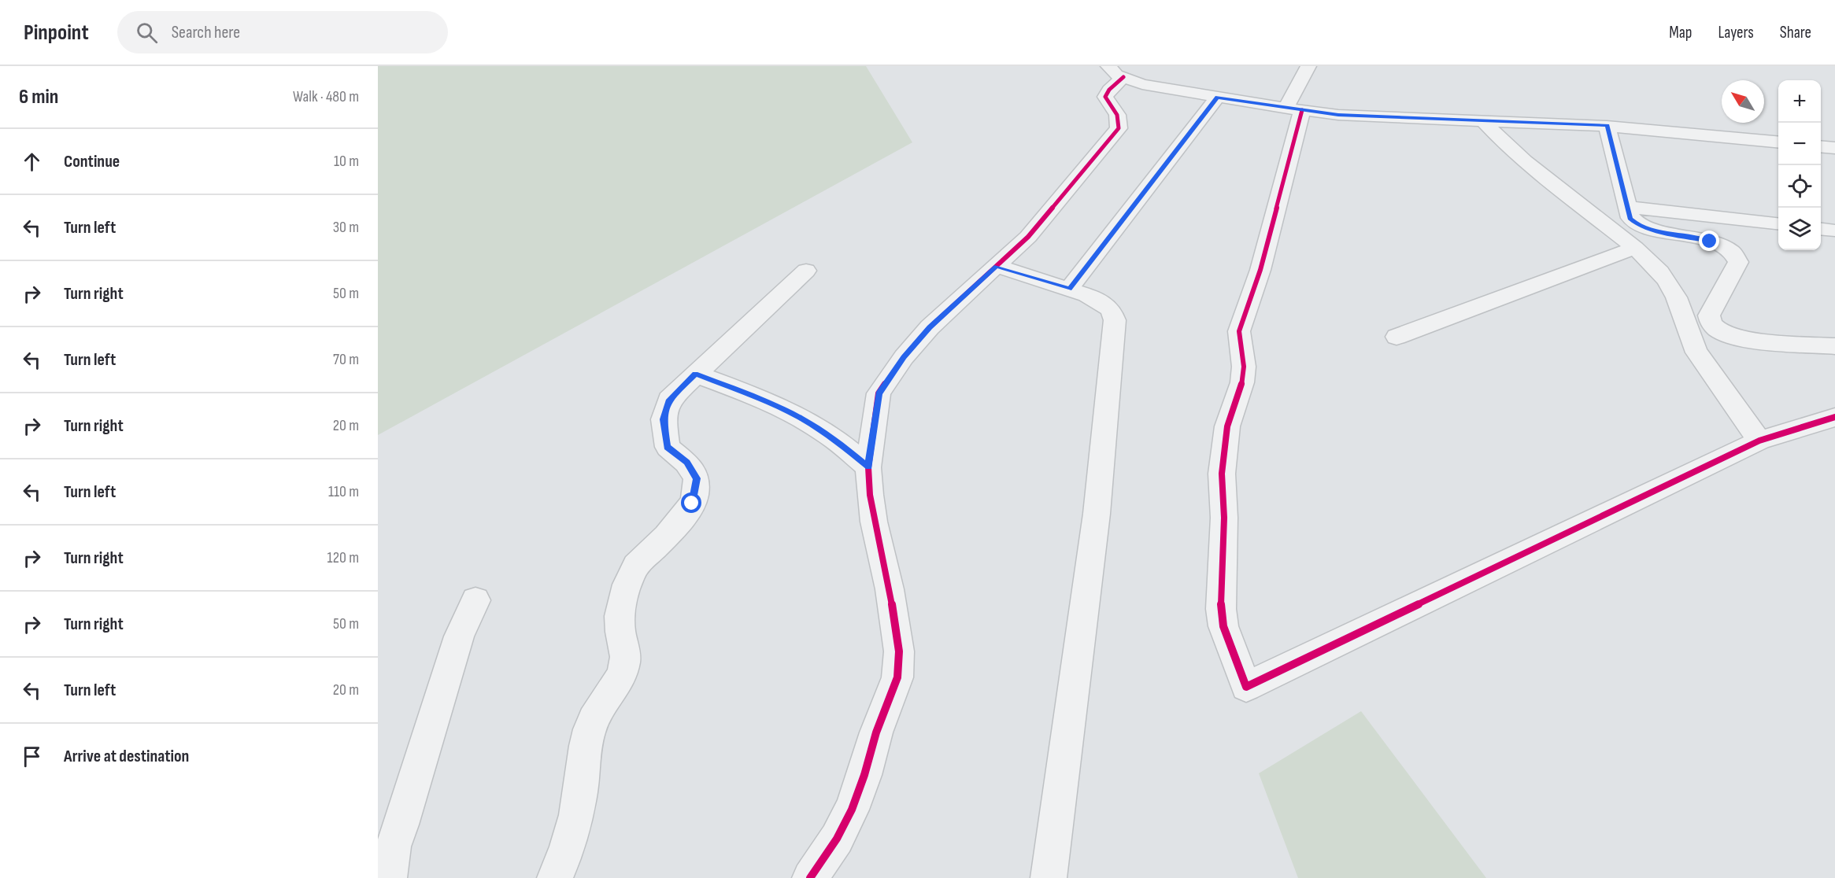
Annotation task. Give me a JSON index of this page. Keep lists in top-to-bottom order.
{
  "north": "top left",
  "page": {
    "header": "Pinpoint",
    "search": "Search here",
    "nav": ["Map", "Layers", "Share"],
    "heading": ["6 min", "Walk · 480 m"],
    "map_buttons": ["+", "−"],
    "list": [
      ["Continue", "10 m"],
      ["Turn left", "30 m"],
      ["Turn right", "50 m"],
      ["Turn left", "70 m"],
      ["Turn right", "20 m"],
      ["Turn left", "110 m"],
      ["Turn right", "120 m"],
      ["Turn right", "50 m"],
      ["Turn left", "20 m"],
      "Arrive at destination"
    ]
  }
}
